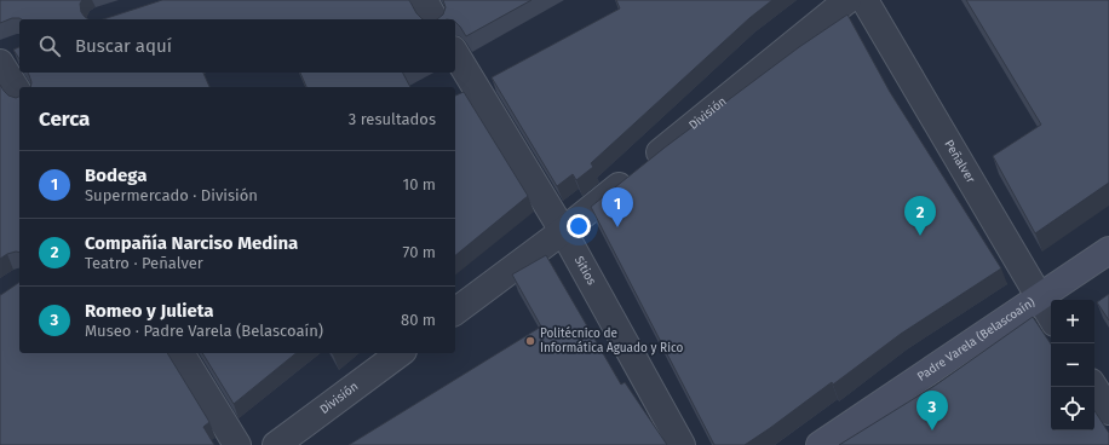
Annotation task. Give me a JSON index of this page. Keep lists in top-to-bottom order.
{
  "streets": {
    "main road": ["Padre Varela (Belascoaín)"],
    "street": ["División", "Peñalver", "Sitios"]
  },
  "crossings": [
    ["División", "Sitios"],
    ["Peñalver", "Padre Varela (Belascoaín)"]
  ],
  "places": ["Politécnico de Informática Aguado y Rico"],
  "page": {
    "search": "Buscar aquí",
    "heading": ["Cerca", "3 resultados"],
    "list": [
      {
        "mark": "1",
        "name": "Bodega",
        "note": "Supermercado · División",
        "value": "10 m"
      },
      {
        "mark": "2",
        "name": "Compañía Narciso Medina",
        "note": "Teatro · Peñalver",
        "value": "70 m"
      },
      {
        "mark": "3",
        "name": "Romeo y Julieta",
        "note": "Museo · Padre Varela (Belascoaín)",
        "value": "80 m"
      }
    ],
    "pins": ["1", "2", "3"],
    "map_buttons": ["+", "−"]
  }
}
